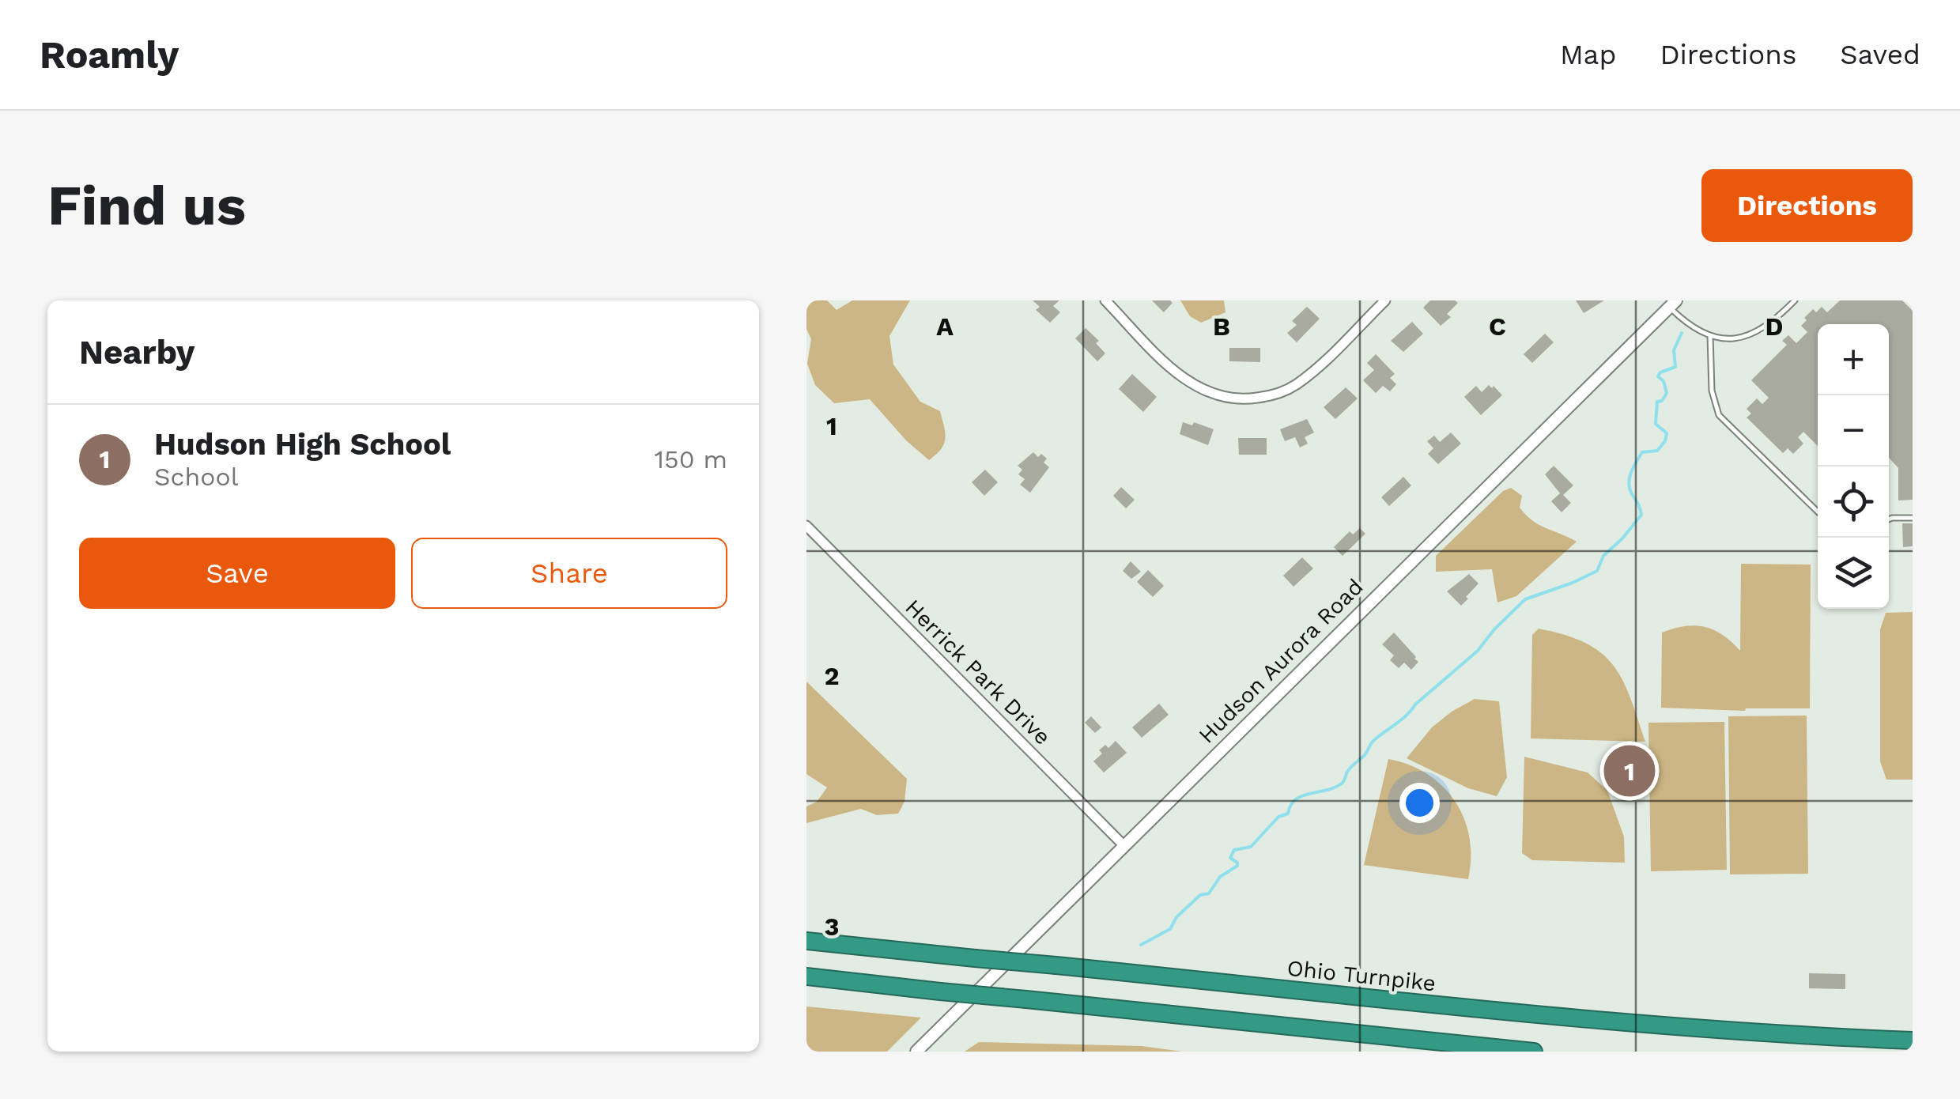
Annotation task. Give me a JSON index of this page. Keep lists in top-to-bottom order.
{
  "streets": {
    "highway": ["Ohio Turnpike"],
    "street": ["Hudson Aurora Road", "Herrick Park Drive"]
  },
  "crossings": [
    ["Hudson Aurora Road", "Herrick Park Drive"]
  ],
  "page": {
    "header": "Roamly",
    "nav": ["Map", "Directions", "Saved"],
    "buttons": [
      "Directions",
      ["Save", "Share"]
    ],
    "title": "Find us",
    "heading": "Nearby",
    "map_buttons": ["+", "−"],
    "list": [
      {
        "mark": "1",
        "name": "Hudson High School",
        "note": "School",
        "value": "150 m"
      }
    ],
    "pins": "1"
  },
  "grid": {
    "columns": [
      "A",
      "B",
      "C",
      "D"
    ],
    "rows": ["1", "2", "3"]
  }
}
